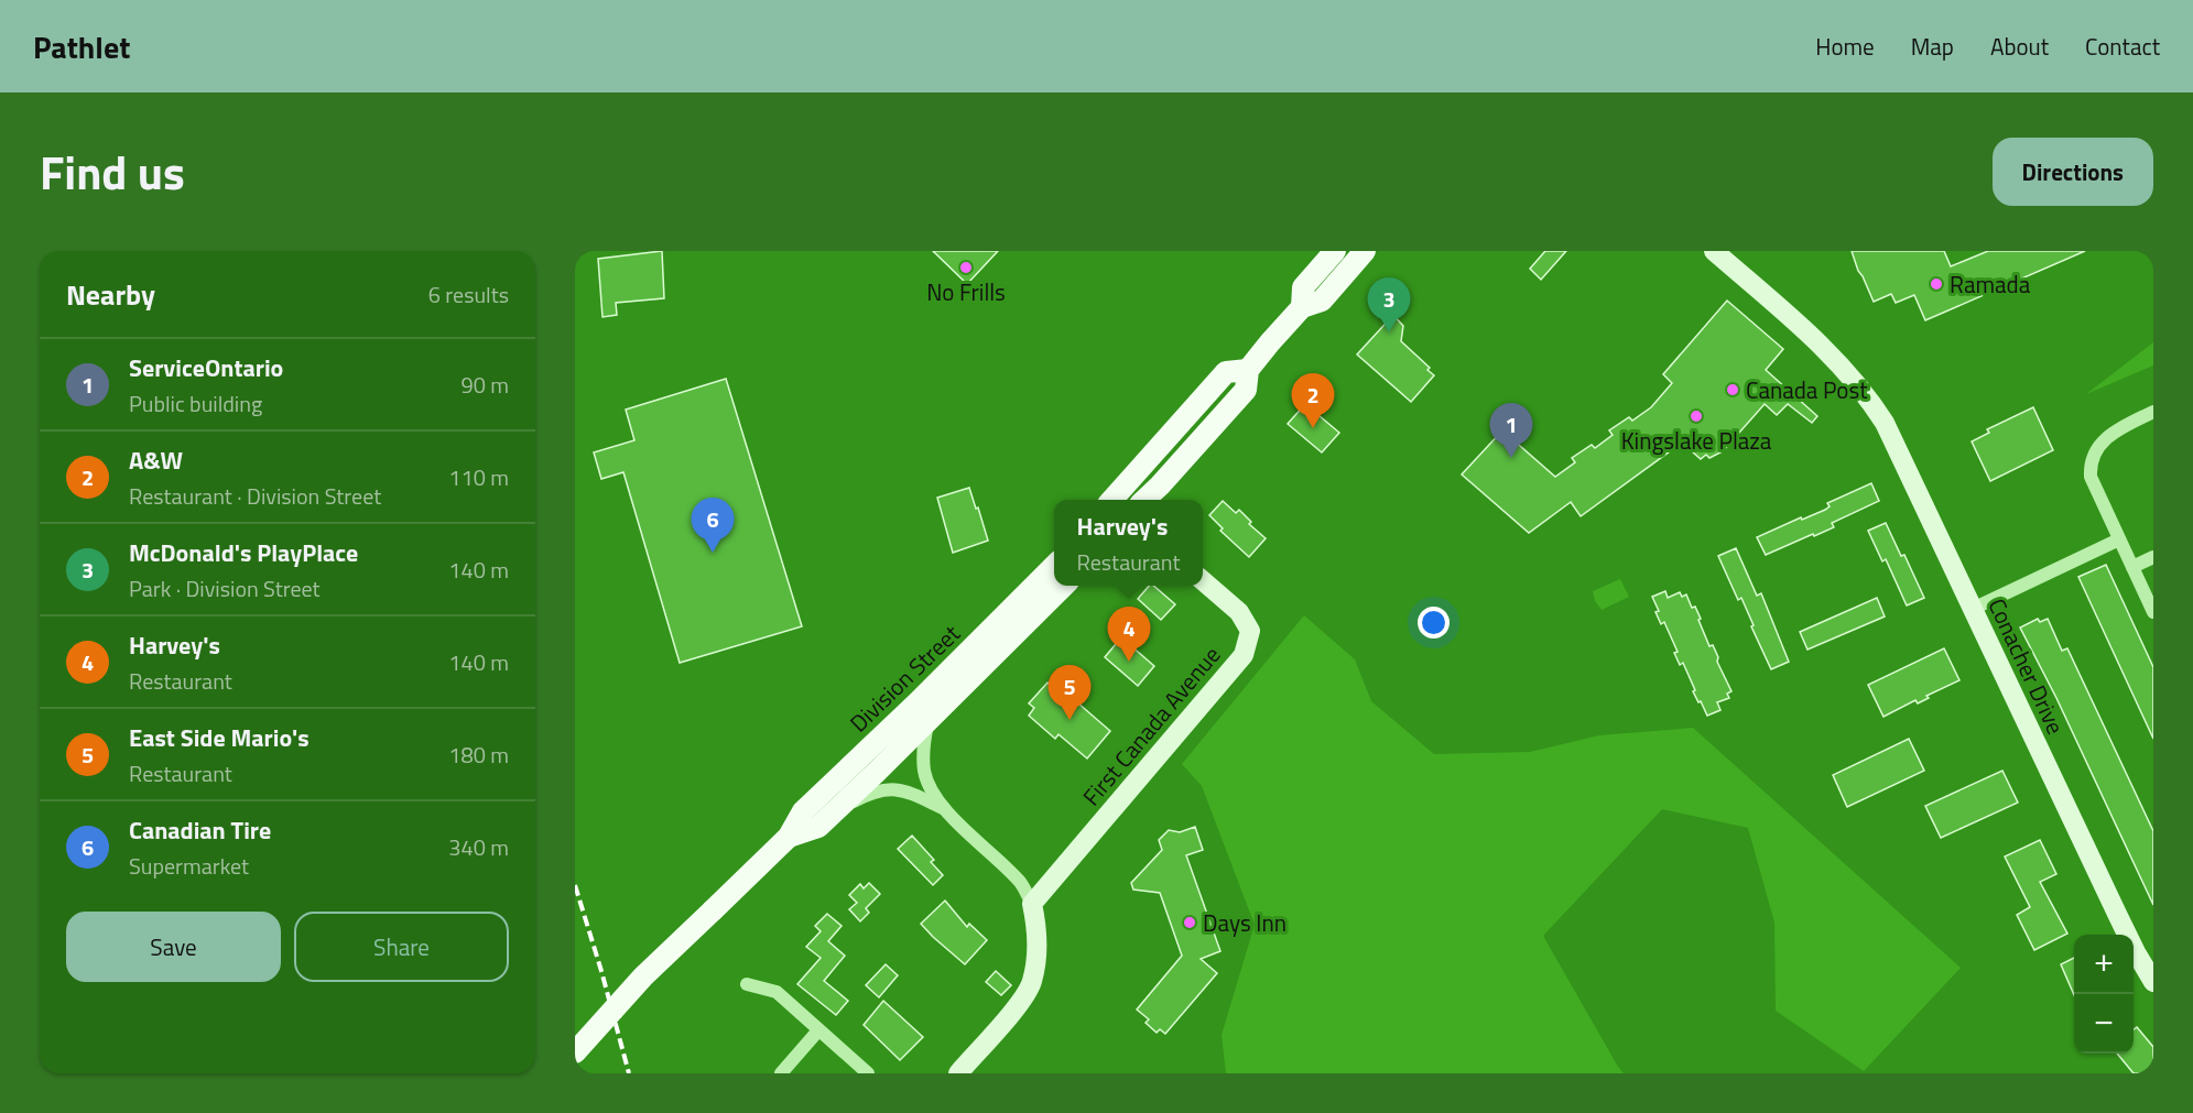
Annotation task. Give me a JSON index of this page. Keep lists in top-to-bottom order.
{
  "streets": {
    "main road": ["Division Street"],
    "street": ["Conacher Drive", "First Canada Avenue"]
  },
  "places": [
    "No Frills",
    "Ramada",
    "Canada Post",
    "Kingslake Plaza",
    "Days Inn"
  ],
  "page": {
    "header": "Pathlet",
    "nav": [
      "Home",
      "Map",
      "About",
      "Contact"
    ],
    "title": "Find us",
    "buttons": [
      "Directions",
      ["Save", "Share"]
    ],
    "heading": ["Nearby", "6 results"],
    "pins": [
      "3",
      "2",
      "1",
      "6",
      "4",
      "5"
    ],
    "list": [
      {
        "mark": "1",
        "name": "ServiceOntario",
        "note": "Public building",
        "value": "90 m"
      },
      {
        "mark": "2",
        "name": "A&W",
        "note": "Restaurant · Division Street",
        "value": "110 m"
      },
      {
        "mark": "3",
        "name": "McDonald's PlayPlace",
        "note": "Park · Division Street",
        "value": "140 m"
      },
      {
        "mark": "4",
        "name": "Harvey's",
        "note": "Restaurant",
        "value": "140 m"
      },
      {
        "mark": "5",
        "name": "East Side Mario's",
        "note": "Restaurant",
        "value": "180 m"
      },
      {
        "mark": "6",
        "name": "Canadian Tire",
        "note": "Supermarket",
        "value": "340 m"
      }
    ],
    "popup": ["Harvey's", "Restaurant"],
    "map_buttons": ["+", "−"]
  }
}
